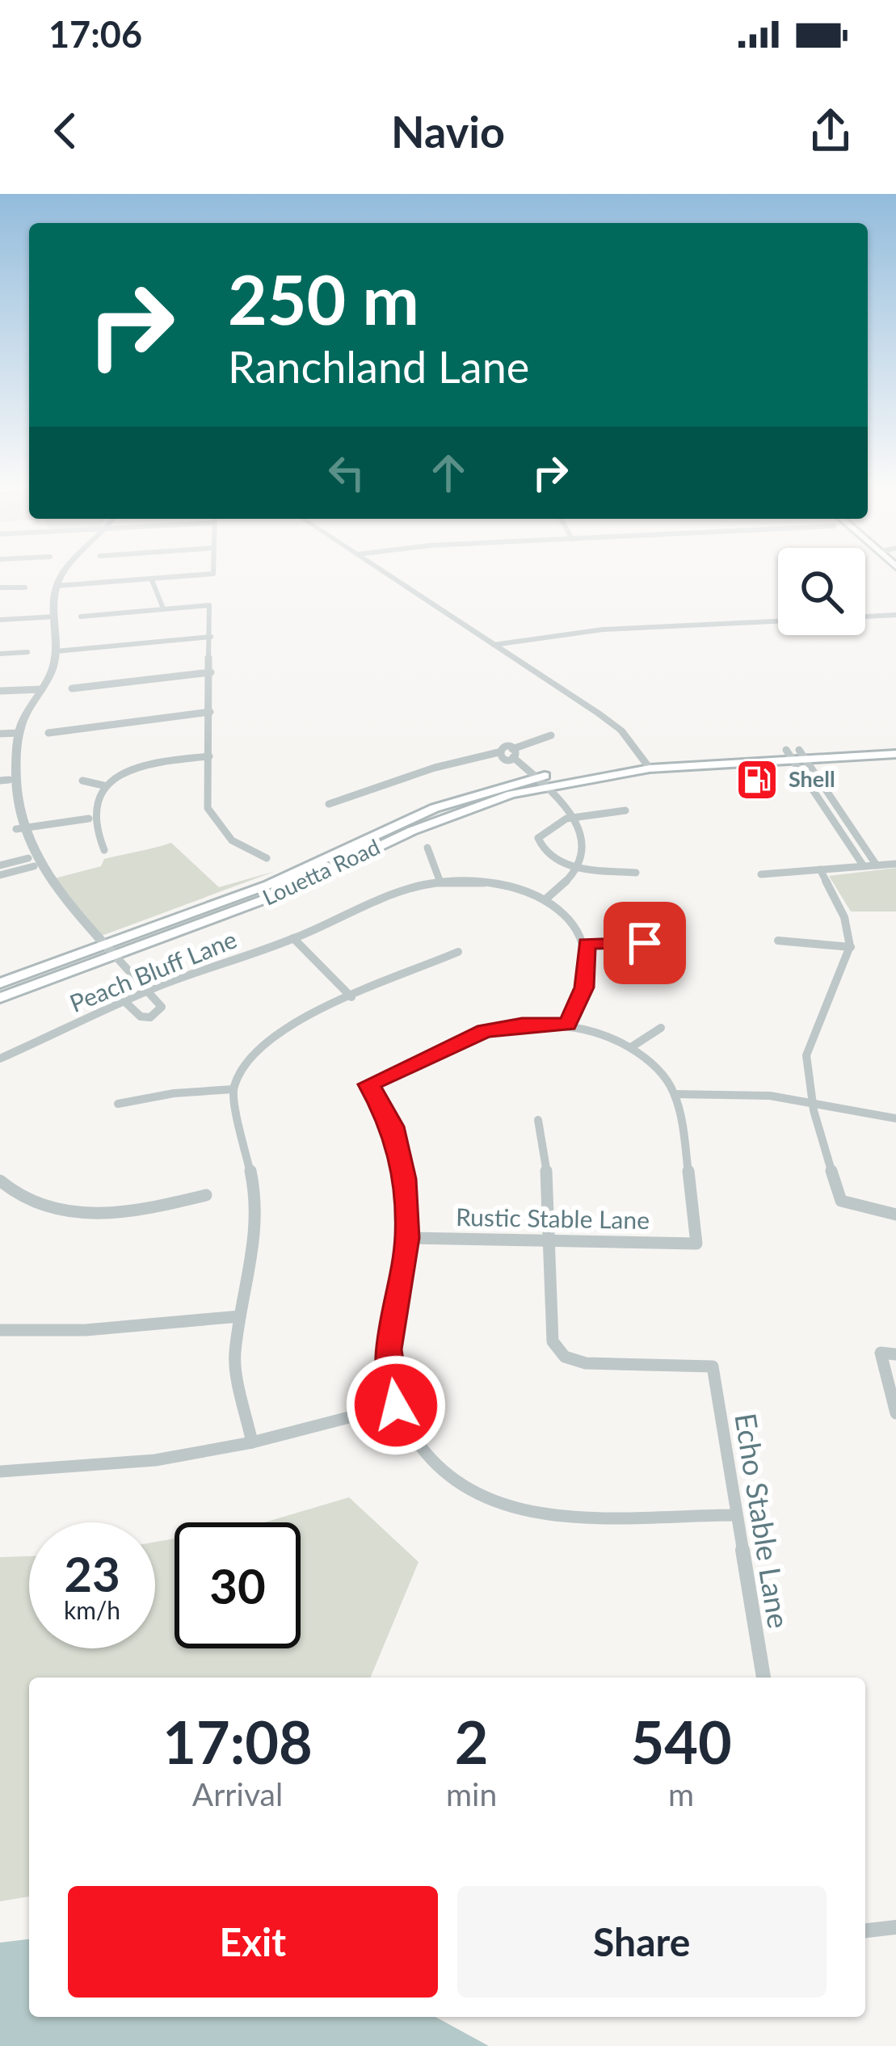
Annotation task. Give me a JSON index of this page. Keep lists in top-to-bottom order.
{
  "streets": {
    "main road": ["Louetta Road"],
    "street": ["Peach Bluff Lane", "Rustic Stable Lane", "Echo Stable Lane"]
  },
  "crossings": [
    ["Rustic Stable Lane", "Echo Stable Lane"]
  ],
  "places": {
    "fuel station": ["Shell"]
  },
  "page": {
    "status": "17:06",
    "header": "Navio",
    "turn": ["250 m", "Ranchland Lane"],
    "speed": "23 km/h",
    "limit": "30",
    "eta": [
      "17:08",
      "Arrival",
      "2",
      "min",
      "540",
      "m"
    ],
    "buttons": ["Exit", "Share"]
  }
}
